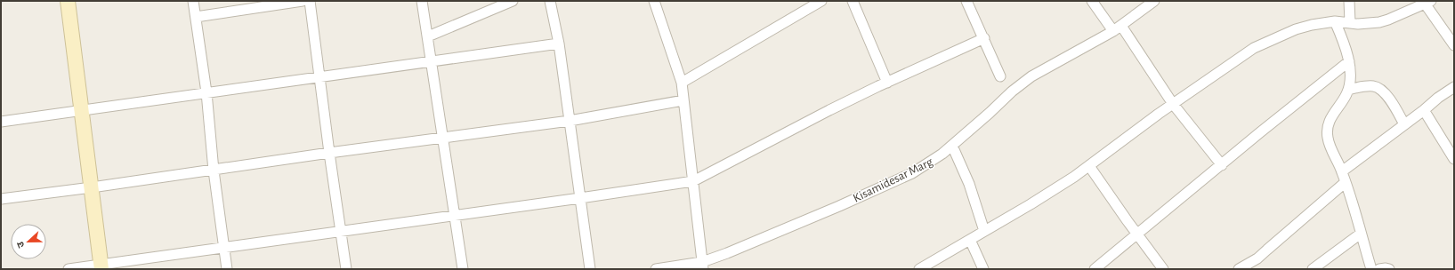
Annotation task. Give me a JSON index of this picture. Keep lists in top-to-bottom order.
{
  "streets": {
    "street": ["Kisamidesar Marg"]
  },
  "north": "left"
}
